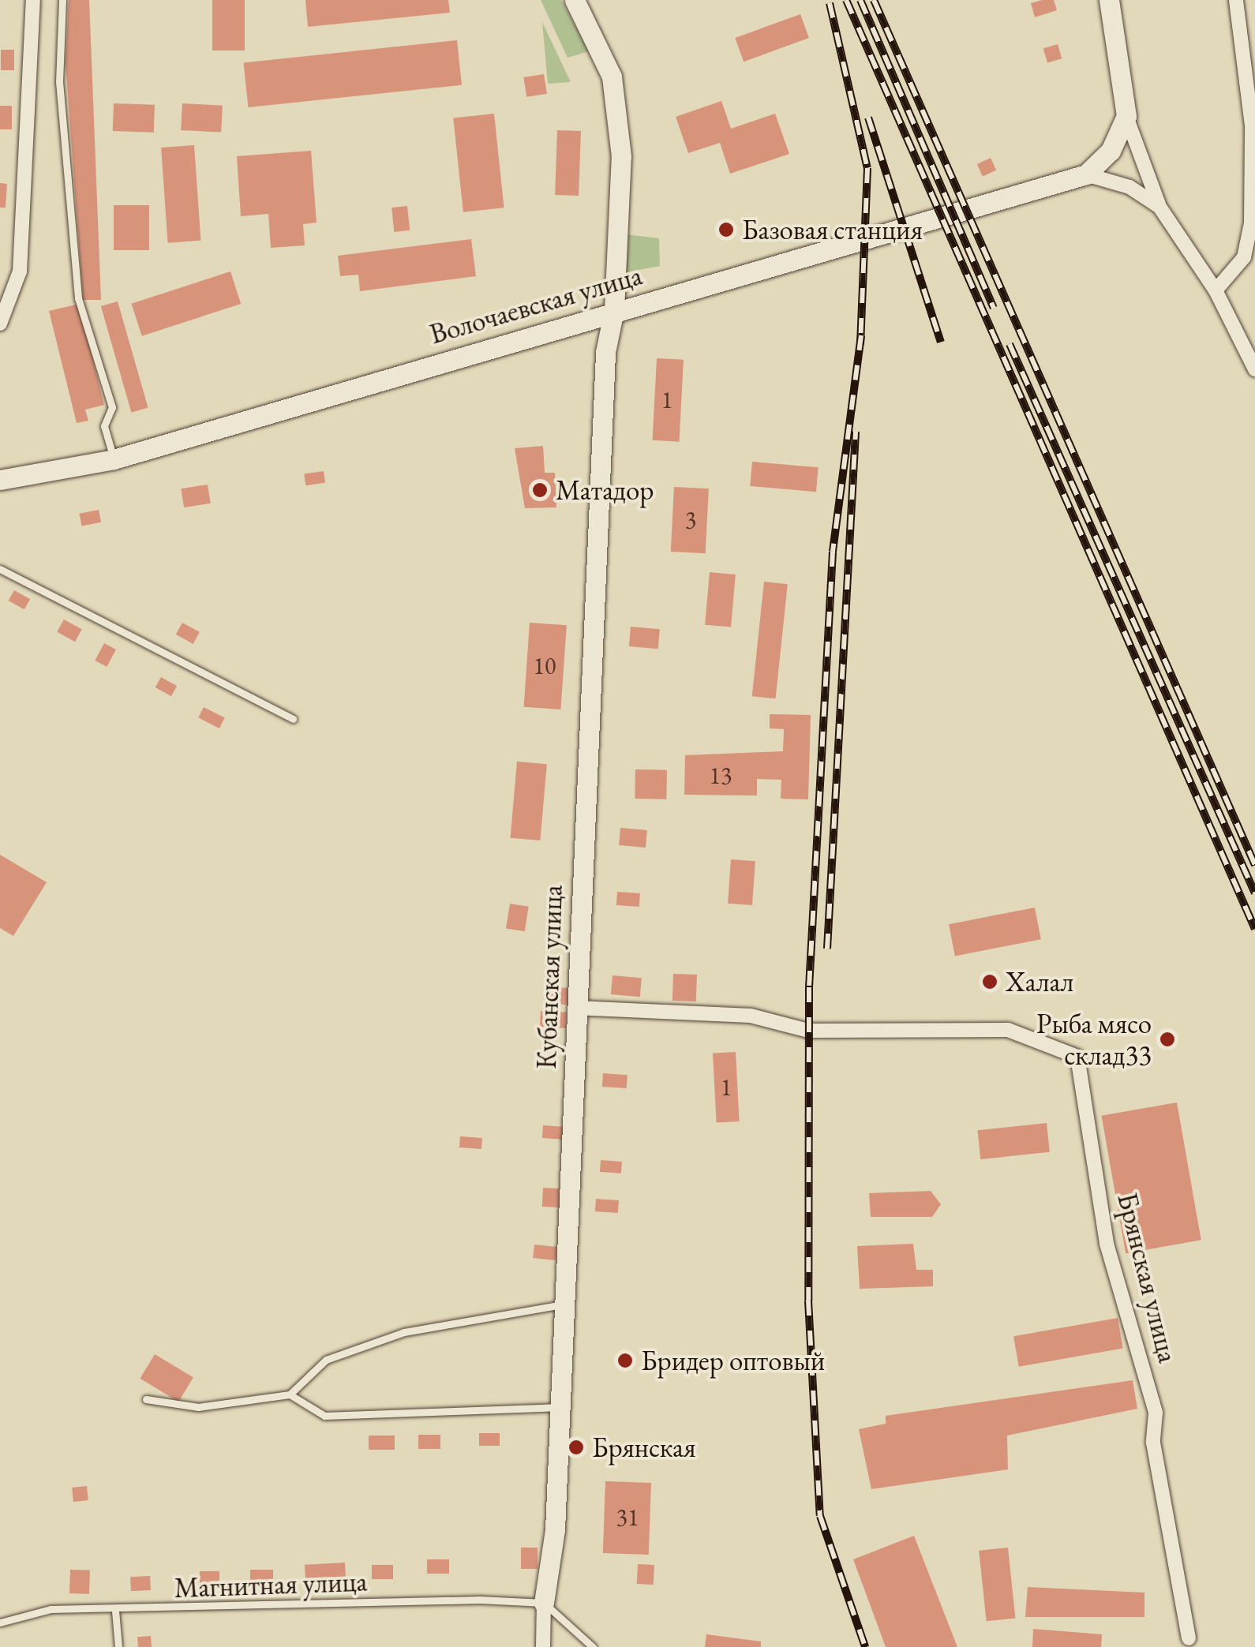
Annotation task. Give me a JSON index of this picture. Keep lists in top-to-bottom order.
{
  "streets": {
    "main road": ["Волочаевская улица", "Кубанская улица"],
    "street": ["Брянская улица"],
    "lane": ["Магнитная улица"]
  },
  "crossings": [
    ["Волочаевская улица", "Кубанская улица"],
    ["Кубанская улица", "Брянская улица"],
    ["Кубанская улица", "Магнитная улица"]
  ],
  "places": [
    "Базовая станция",
    "Матадор",
    "Халал",
    "Рыба мясо склад33",
    "Бридер оптовый",
    "Брянская"
  ],
  "house_numbers": [
    "1",
    "3",
    "10",
    "13",
    "1",
    "31"
  ]
}
